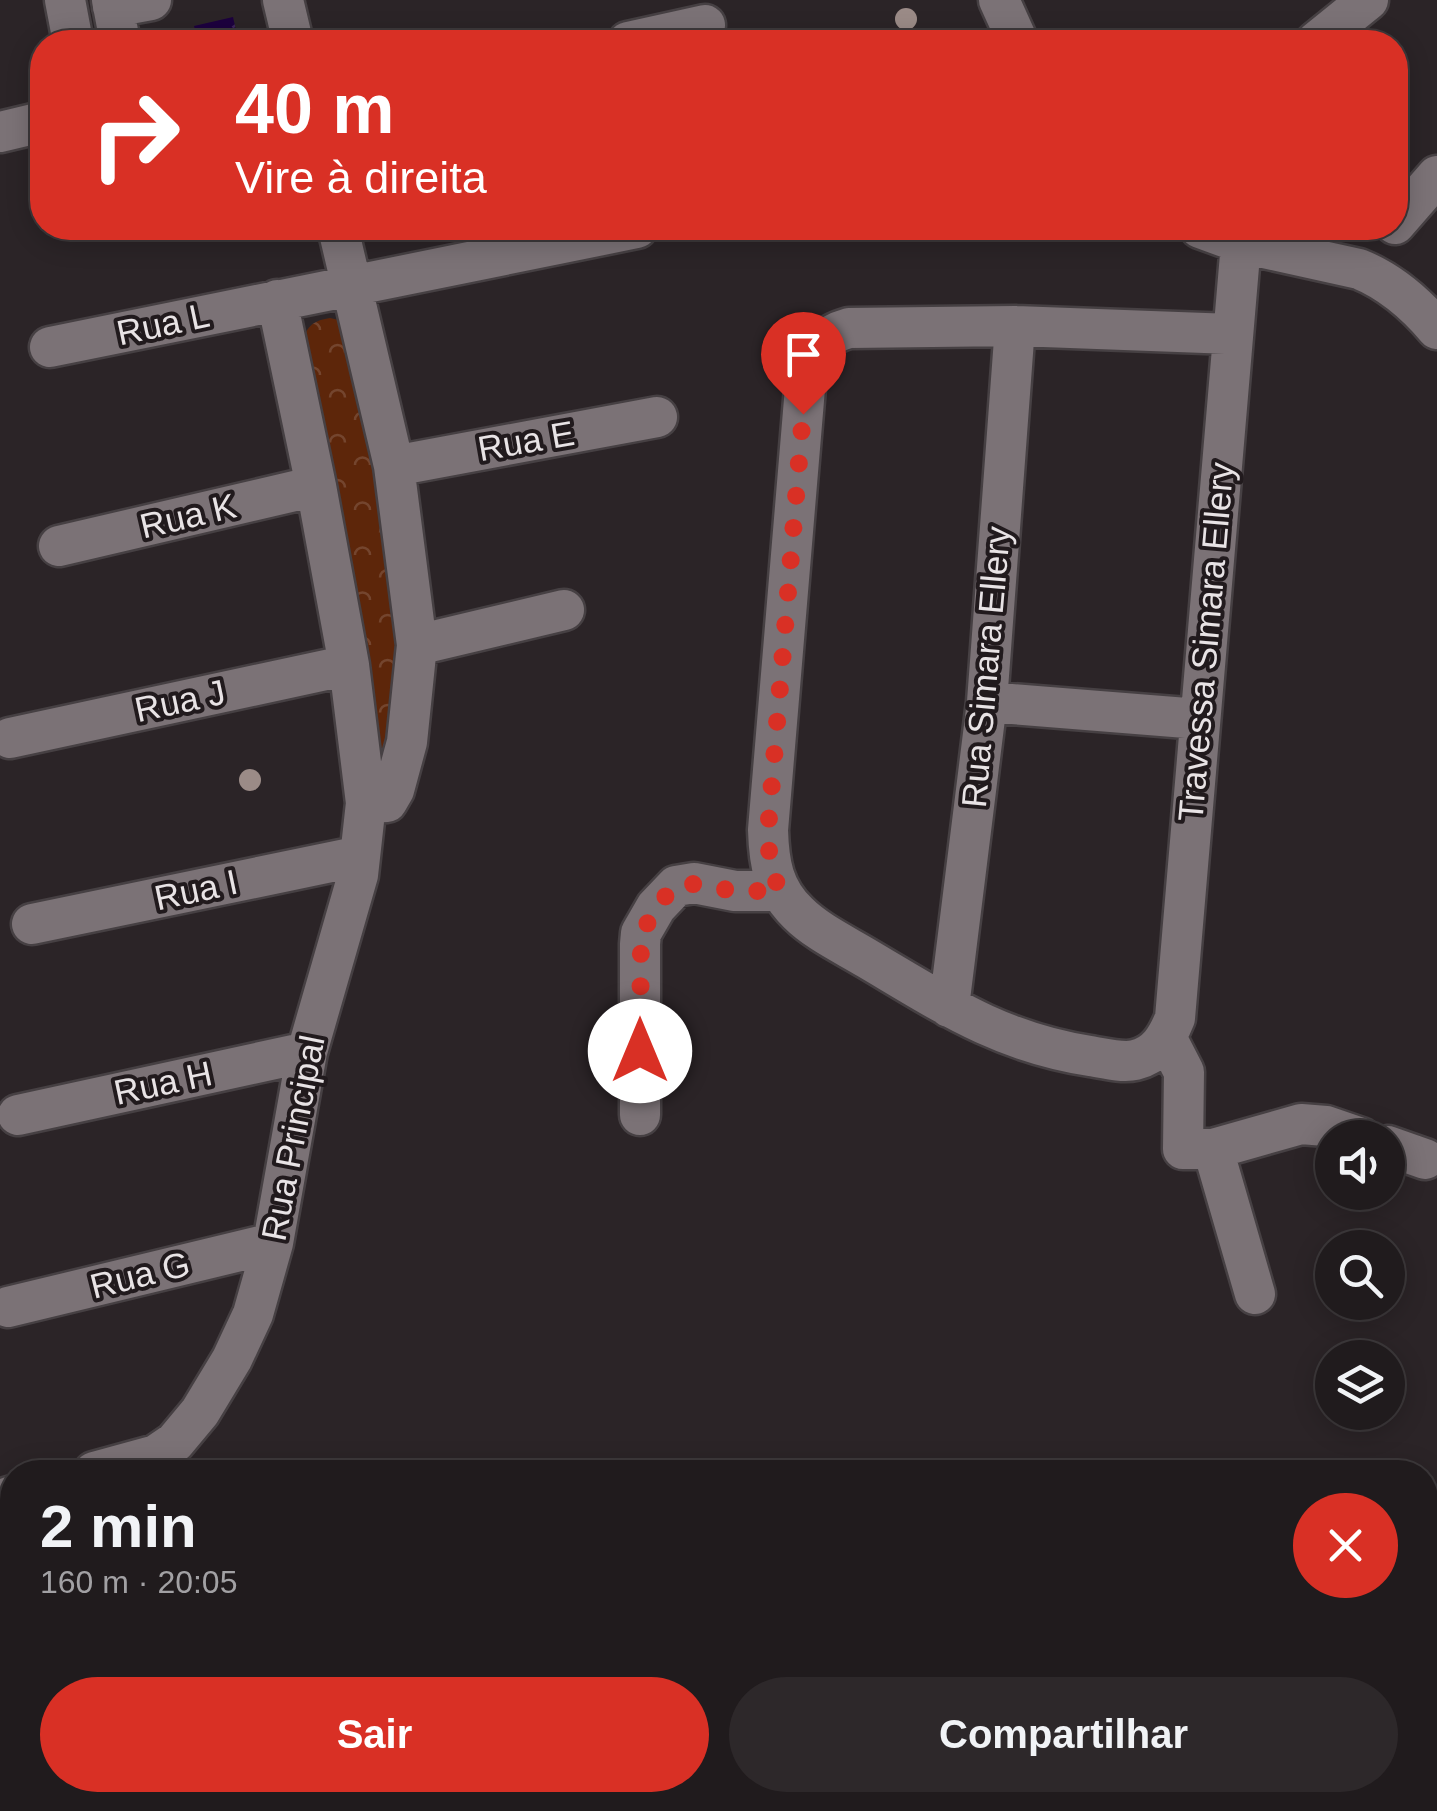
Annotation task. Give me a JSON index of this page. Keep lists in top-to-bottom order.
{
  "streets": {
    "street": [
      "Rua L",
      "Rua E",
      "Rua K",
      "Travessa Simara Ellery",
      "Rua Simara Ellery",
      "Rua J",
      "Rua I",
      "Rua H",
      "Rua Principal",
      "Rua G"
    ]
  },
  "crossings": [
    ["Rua L", "Rua Principal"],
    ["Rua K", "Rua Principal"],
    ["Rua J", "Rua Principal"],
    ["Rua I", "Rua Principal"],
    ["Rua H", "Rua Principal"],
    ["Rua Principal", "Rua G"]
  ],
  "page": {
    "turn": ["40 m", "Vire à direita"],
    "heading": ["2 min", "160 m · 20:05"],
    "buttons": ["Sair", "Compartilhar"]
  }
}
